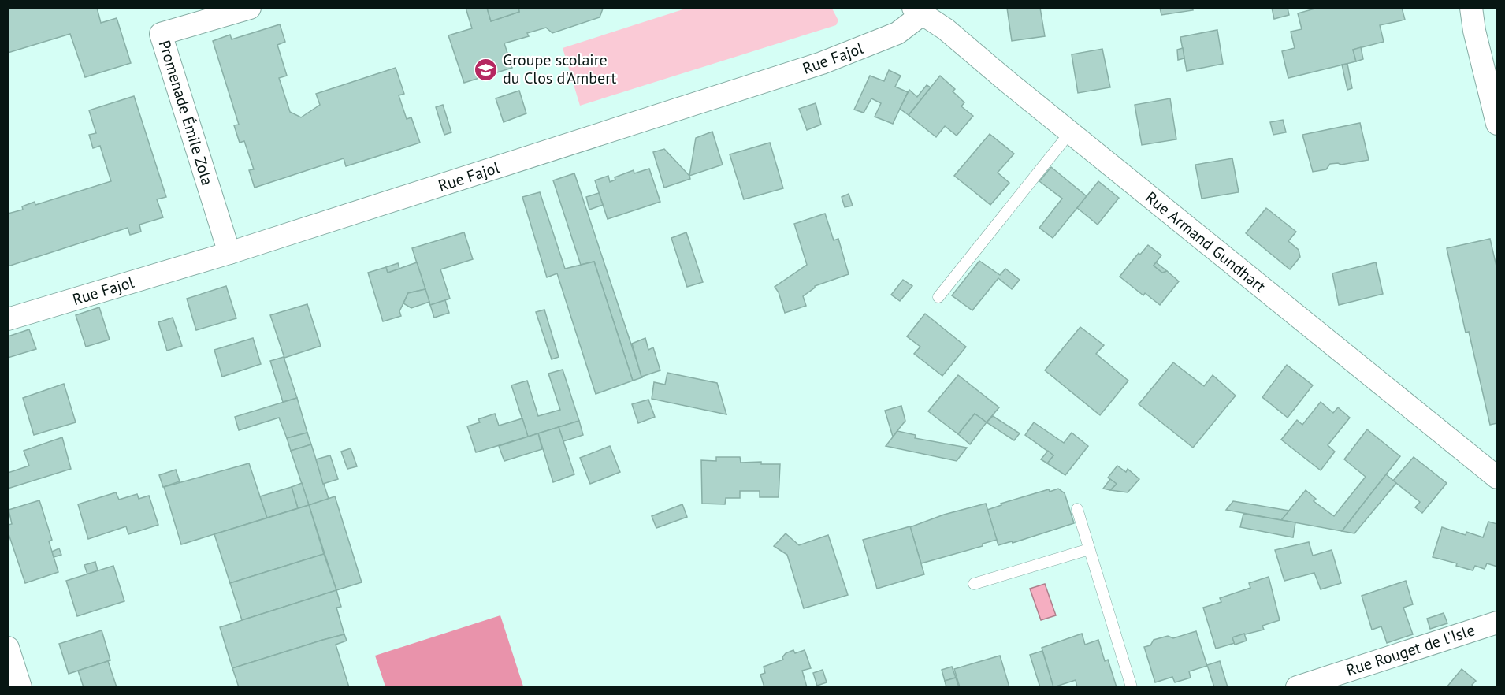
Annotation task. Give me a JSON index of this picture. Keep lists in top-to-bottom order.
{
  "streets": {
    "street": [
      "Rue Fajol",
      "Promenade Émile Zola",
      "Rue Armand Gundhart",
      "Rue Rouget de l'Isle"
    ]
  },
  "crossings": [
    ["Rue Fajol", "Promenade Émile Zola"],
    ["Rue Fajol", "Rue Armand Gundhart"]
  ],
  "places": {
    "school or university": ["Groupe scolaire du Clos d'Ambert"]
  }
}
